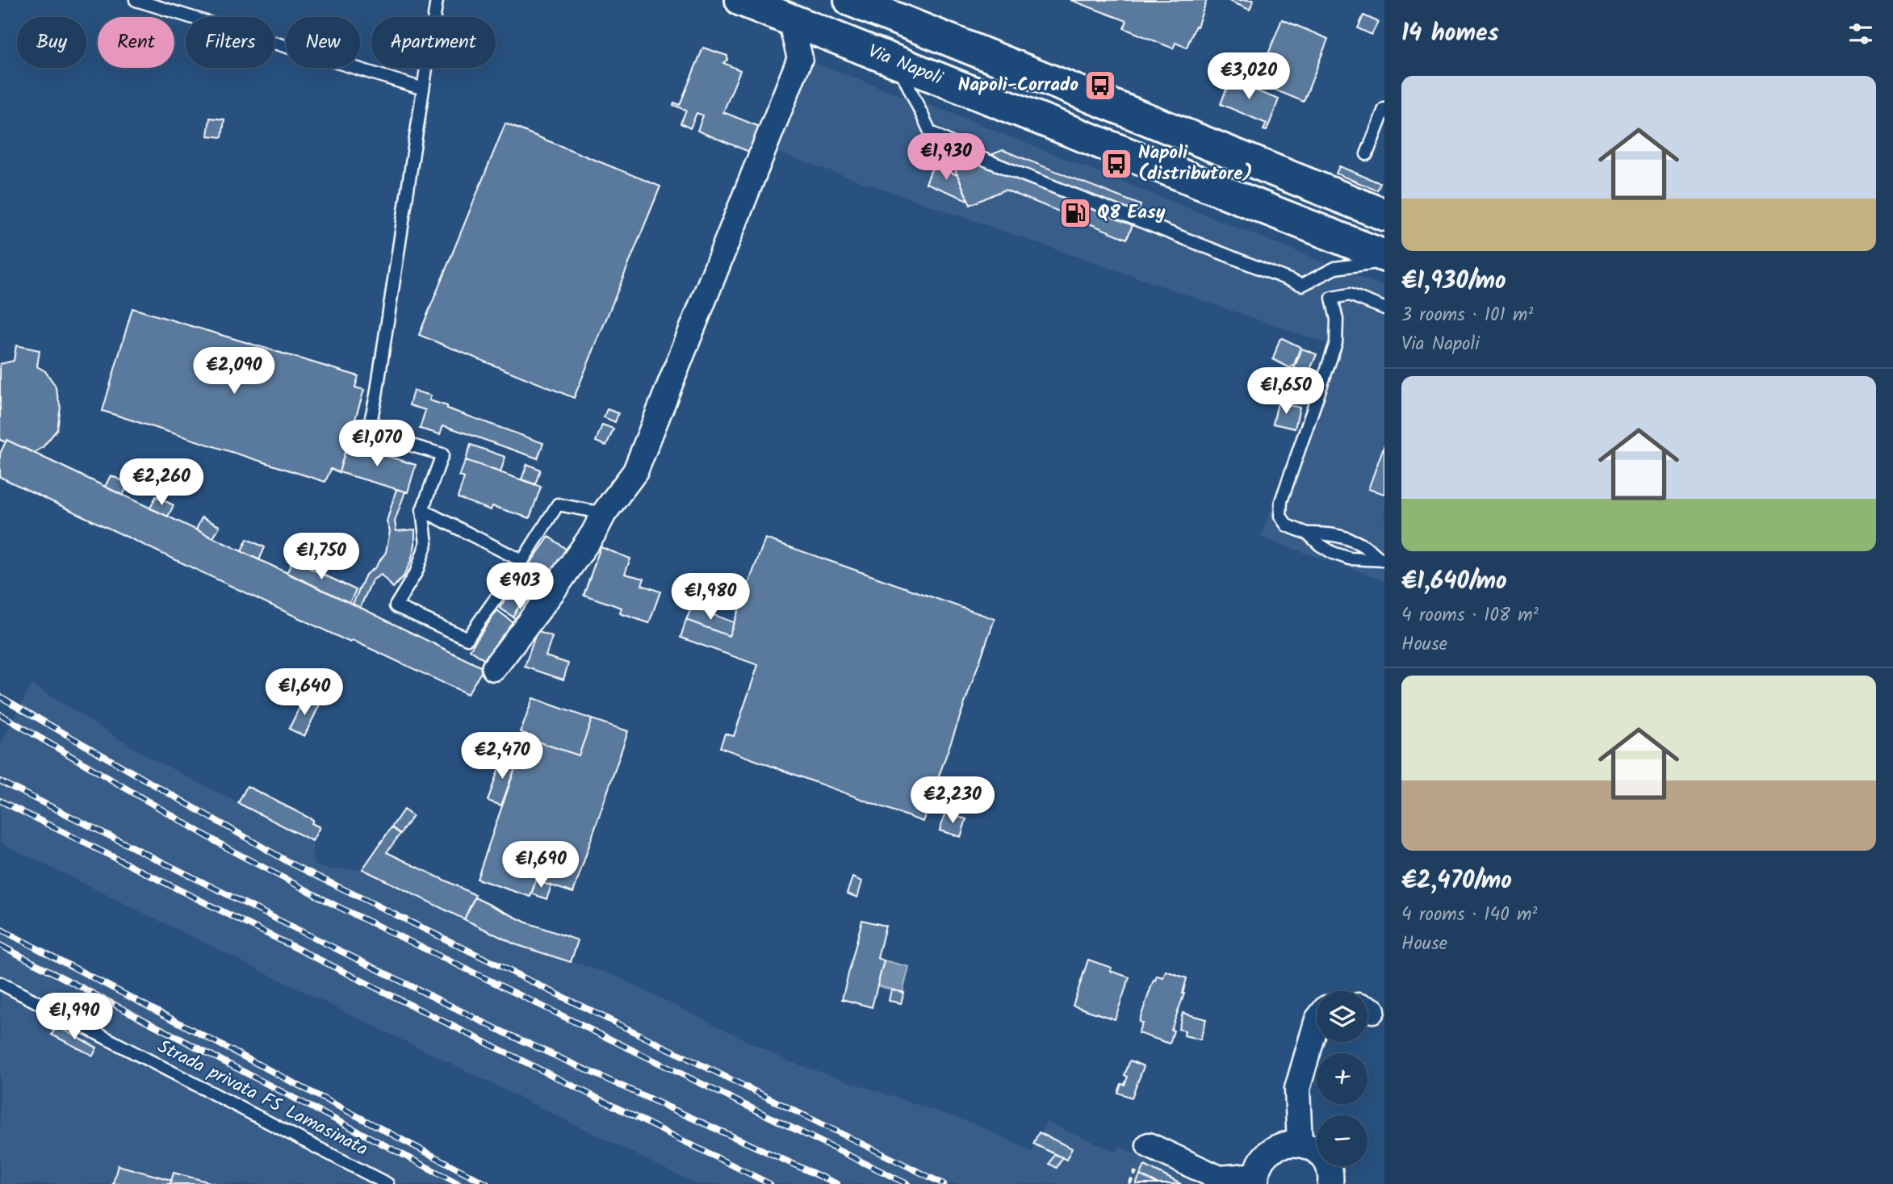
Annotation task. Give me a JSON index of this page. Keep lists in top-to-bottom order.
{
  "streets": {
    "main road": ["Via Napoli"],
    "lane": ["Strada privata FS Lamasinata"]
  },
  "places": {
    "bus stop": ["Napoli-Corrado", "Napoli (distributore)"],
    "fuel station": ["Q8 Easy"]
  },
  "page": {
    "heading": "14 homes",
    "chip": [
      "Buy",
      "Rent",
      "Filters",
      "New",
      "Apartment"
    ],
    "price": [
      "€3,020",
      "€1,930",
      "€2,090",
      "€1,650",
      "€1,070",
      "€2,260",
      "€1,750",
      "€903",
      "€1,980",
      "€1,640",
      "€2,470",
      "€2,230",
      "€1,690",
      "€1,990"
    ],
    "list": [
      {
        "name": "€1,930/mo",
        "note": "3 rooms · 101 m² · Via Napoli"
      },
      {
        "name": "€1,640/mo",
        "note": "4 rooms · 108 m² · House"
      },
      {
        "name": "€2,470/mo",
        "note": "4 rooms · 140 m² · House"
      }
    ],
    "map_buttons": ["+", "−"]
  }
}
